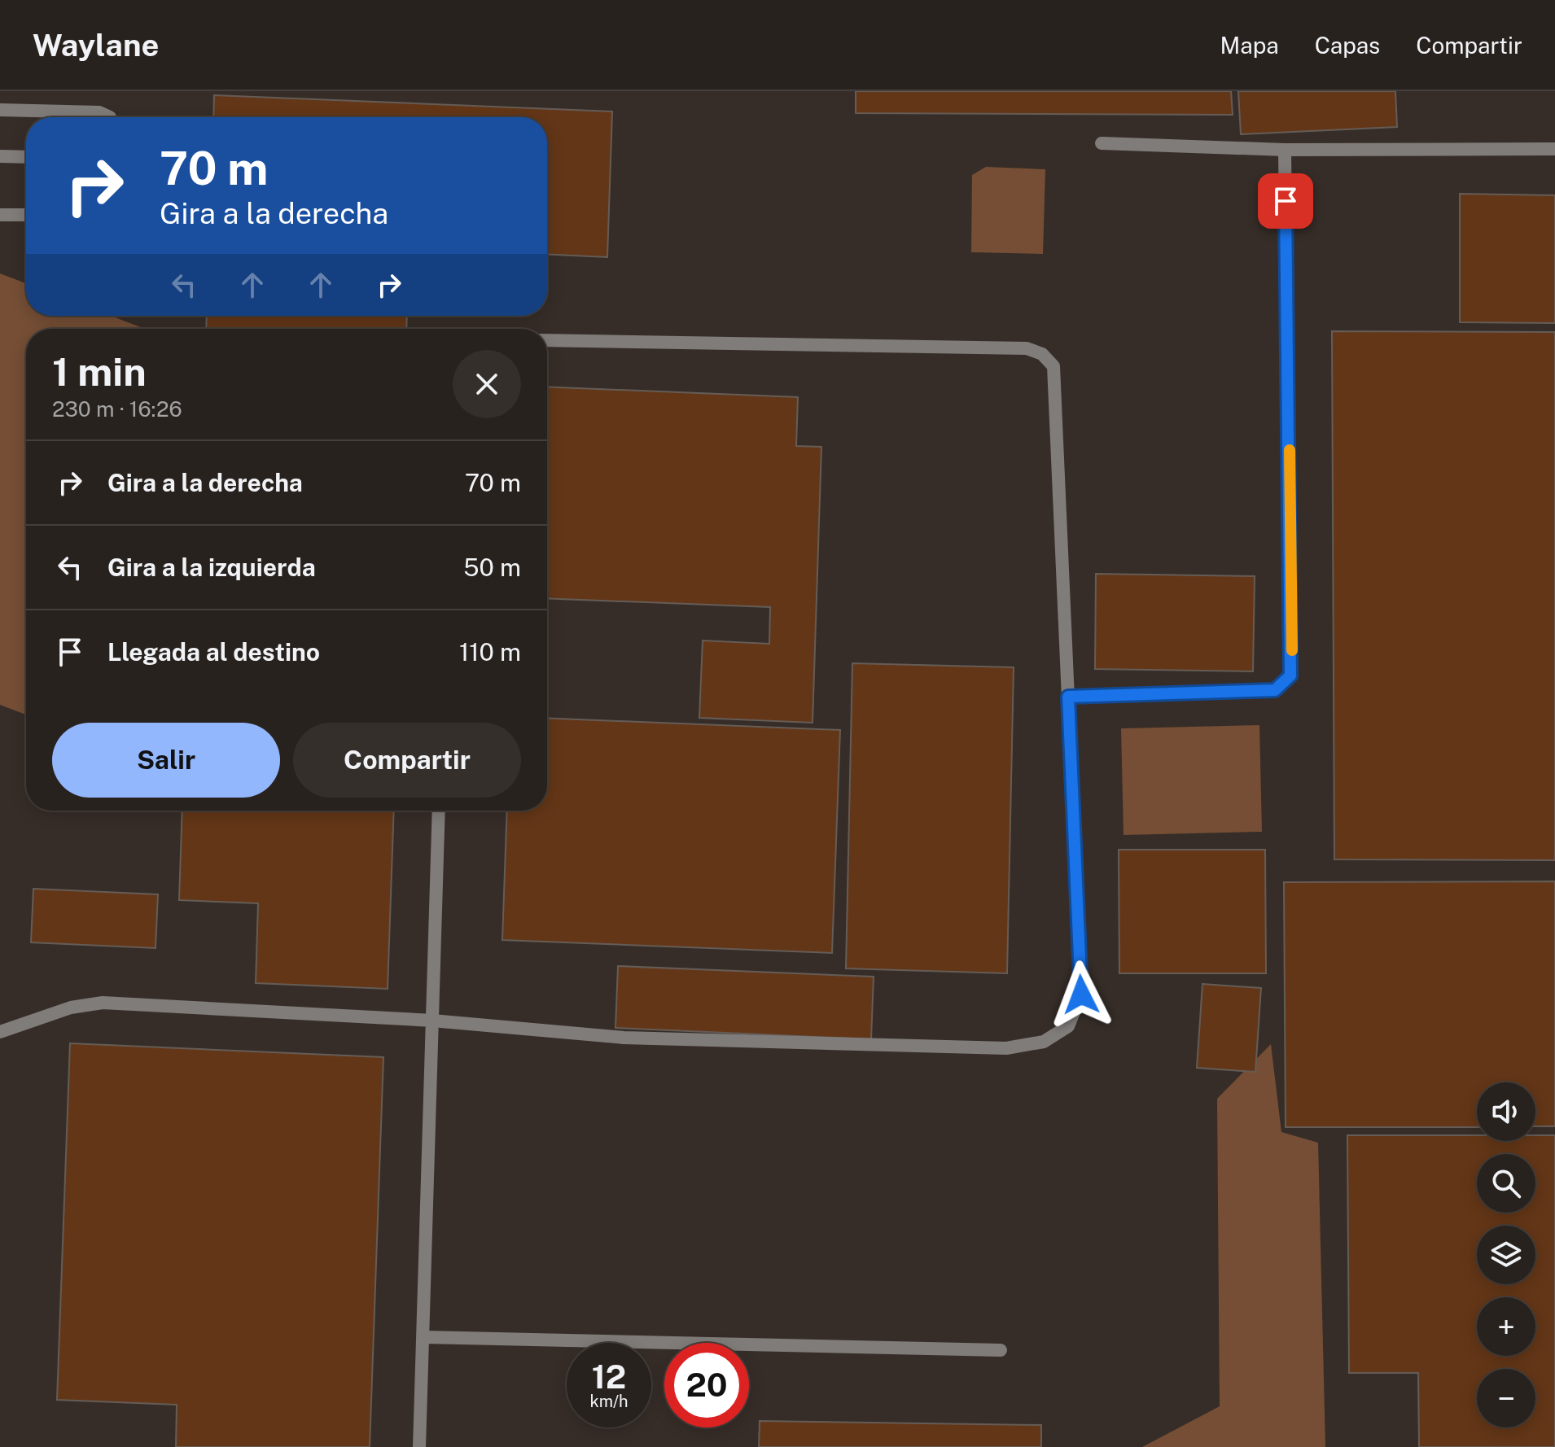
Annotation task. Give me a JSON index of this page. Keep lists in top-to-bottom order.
{
  "page": {
    "header": "Waylane",
    "nav": ["Mapa", "Capas", "Compartir"],
    "turn": ["70 m", "Gira a la derecha"],
    "heading": ["1 min", "230 m · 16:26"],
    "list": [
      {
        "name": "Gira a la derecha",
        "value": "70 m"
      },
      {
        "name": "Gira a la izquierda",
        "value": "50 m"
      },
      {
        "name": "Llegada al destino",
        "value": "110 m"
      }
    ],
    "buttons": ["Salir", "Compartir"],
    "map_buttons": ["+", "−"],
    "speed": "12 km/h",
    "limit": "20"
  }
}
